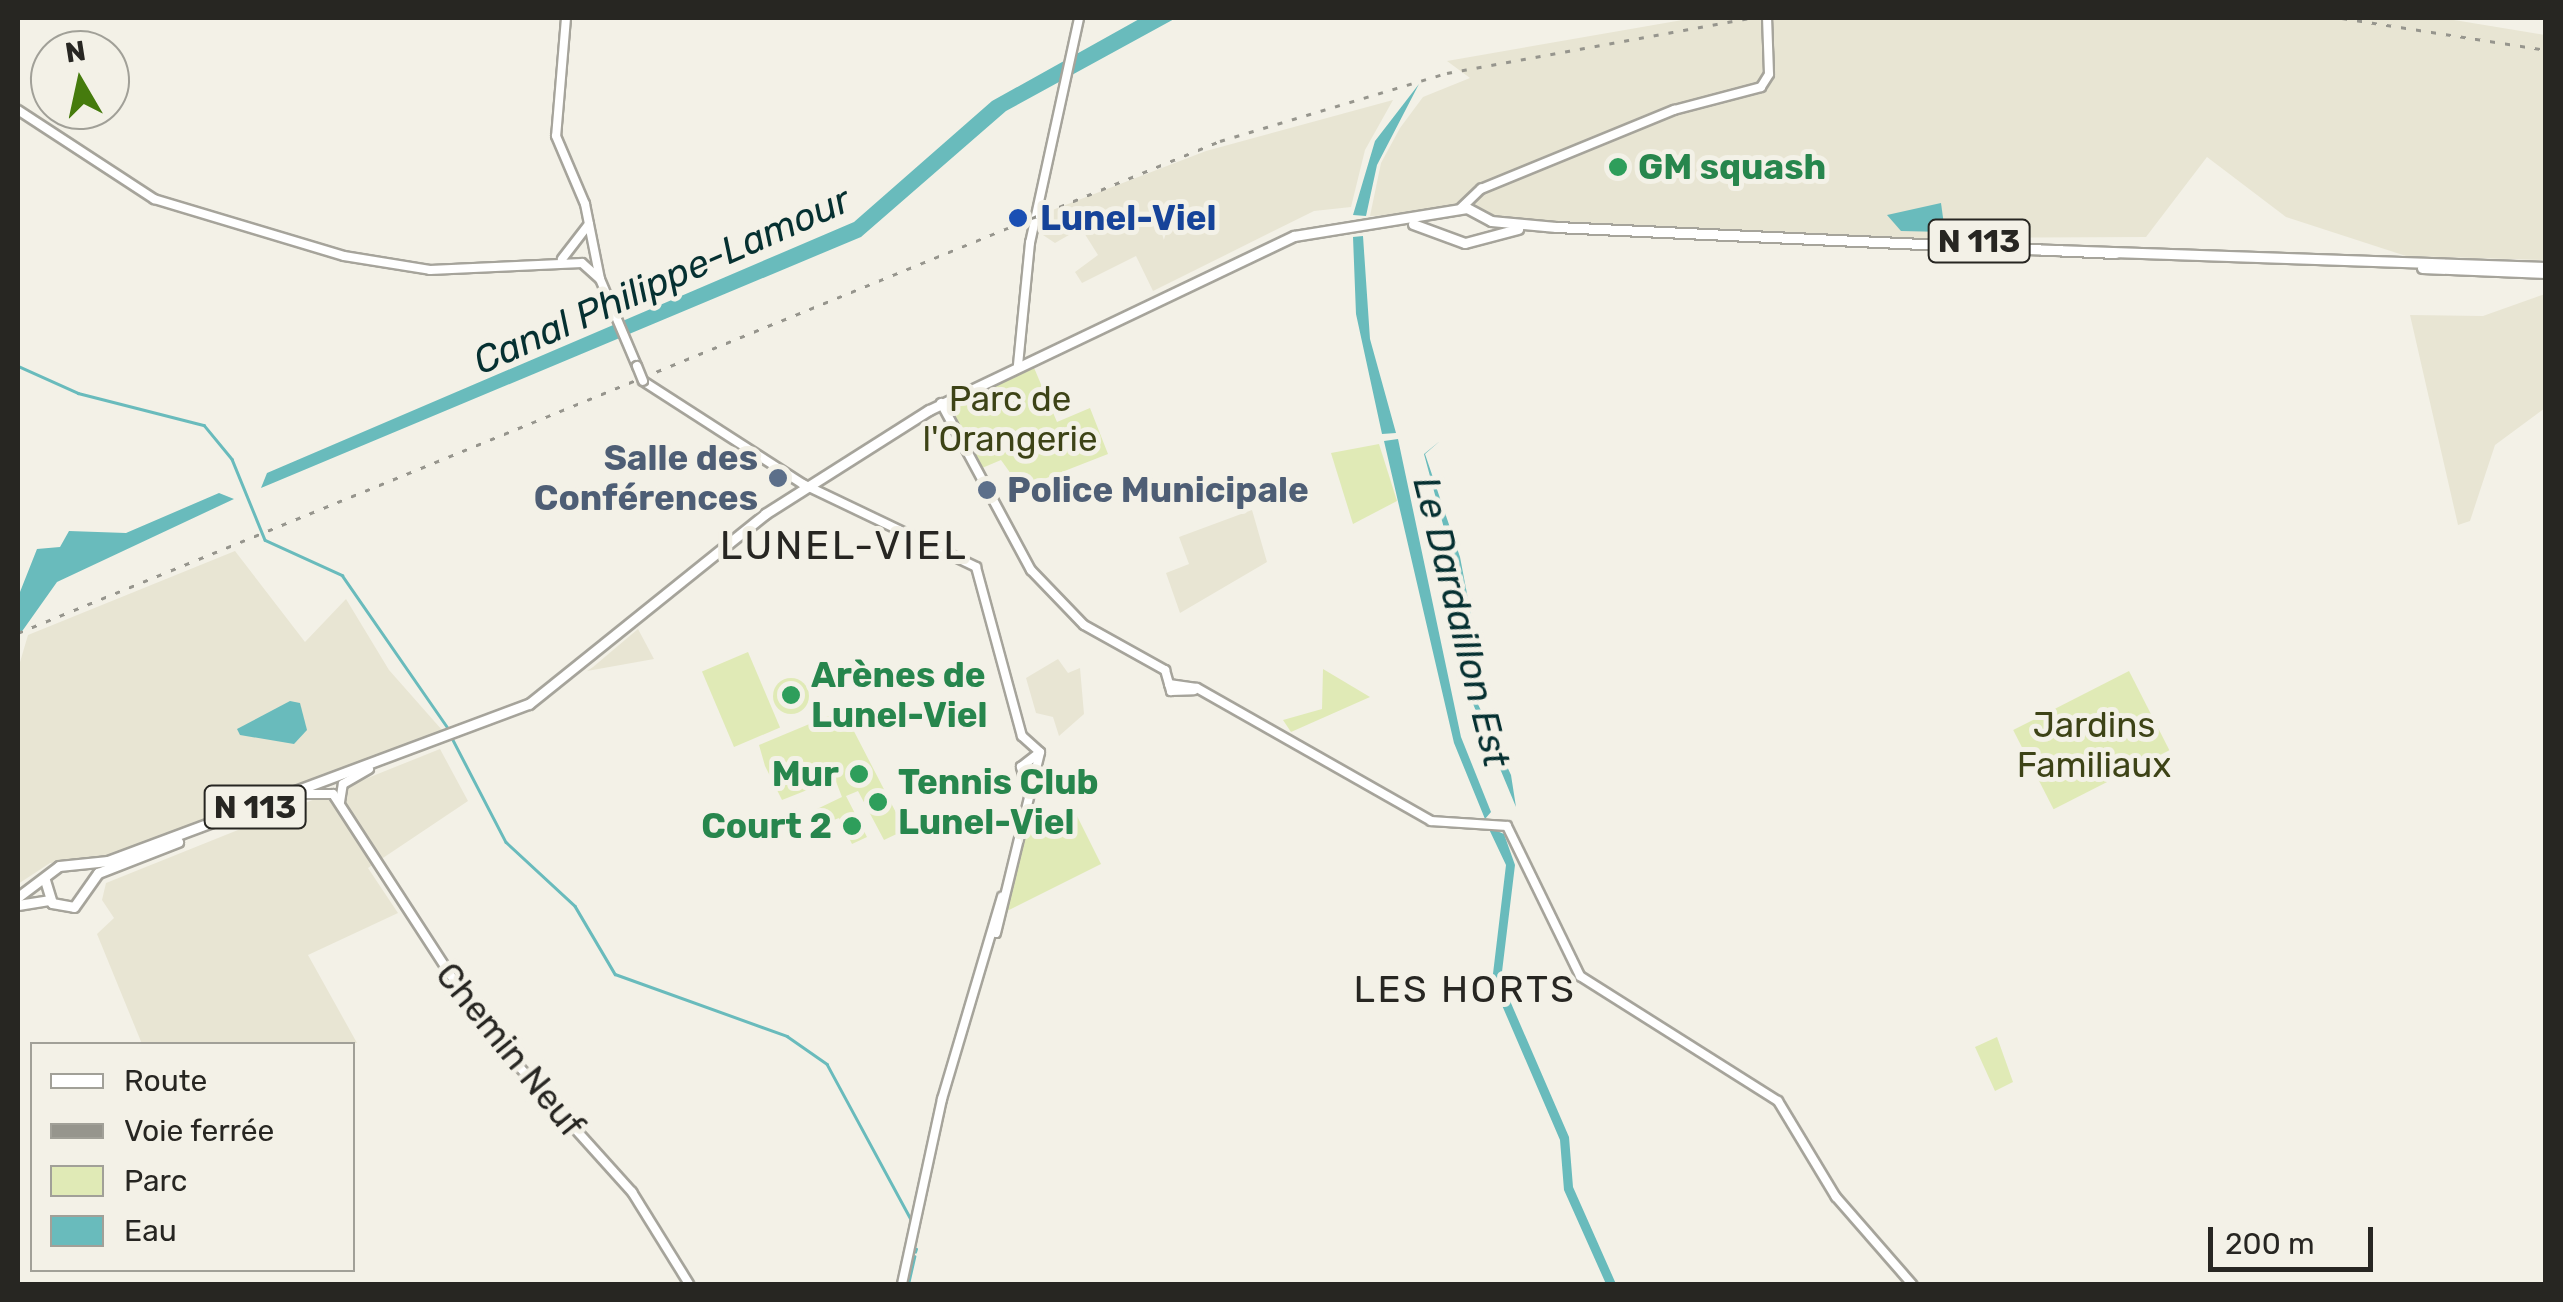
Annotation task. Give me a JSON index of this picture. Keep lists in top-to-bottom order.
{
  "streets": {
    "main road": ["N 113"],
    "street": ["Chemin Neuf"]
  },
  "districts": ["LUNEL-VIEL", "LES HORTS"],
  "water": ["Canal Philippe-Lamour", "Le Dardaillon Est"],
  "parks": ["Parc de l'Orangerie", "Jardins Familiaux"],
  "places": [
    "GM squash",
    "Lunel-Viel",
    "Salle des Conférences",
    "Police Municipale",
    "Arènes de Lunel-Viel",
    "Mur",
    "Tennis Club Lunel-Viel",
    "Court 2"
  ],
  "legend": [
    "Route",
    "Voie ferrée",
    "Parc",
    "Eau"
  ],
  "scale_bar": "200 m",
  "north": "top"
}
